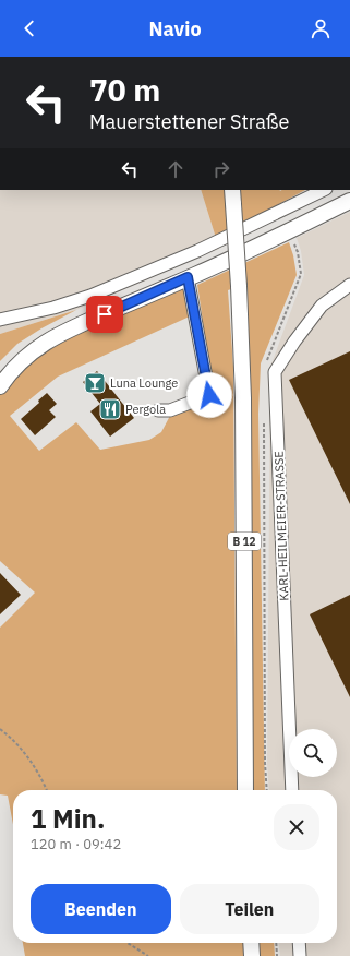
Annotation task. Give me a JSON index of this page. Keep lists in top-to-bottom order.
{
  "streets": {
    "main road": ["B 12"],
    "lane": ["KARL-HEILMEIER-STRASSE"]
  },
  "places": {
    "bar": ["Luna Lounge"],
    "restaurant": ["Pergola"]
  },
  "page": {
    "header": "Navio",
    "turn": ["70 m", "Mauerstettener Straße"],
    "heading": ["1 Min.", "120 m · 09:42"],
    "buttons": ["Beenden", "Teilen"]
  }
}
